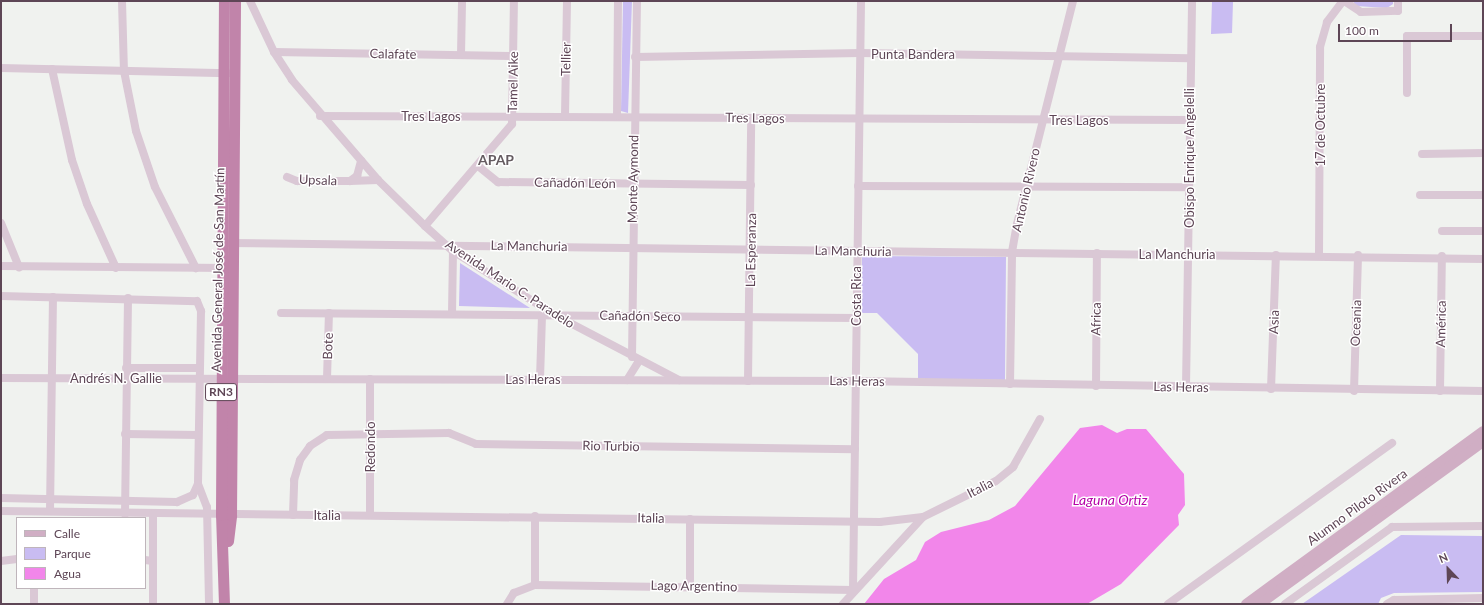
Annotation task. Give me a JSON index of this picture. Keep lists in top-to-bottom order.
{
  "streets": {
    "highway": ["Avenida General José de San Martín", "RN3"],
    "main road": ["Alumno Piloto Rivera"],
    "street": [
      "Calafate",
      "Punta Bandera",
      "Tellier",
      "Tamel Aike",
      "Tres Lagos",
      "17 de Octubre",
      "Obispo Enrique Angelelli",
      "Monte Aymond",
      "Upsala",
      "Cañadón León",
      "Antonio Rivero",
      "La Manchuria",
      "La Esperanza",
      "Avenida Mario C. Paradelo",
      "Costa Rica",
      "Cañadón Seco",
      "Africa",
      "Asia",
      "Oceania",
      "América",
      "Bote",
      "Andrés N. Gallie",
      "Las Heras",
      "Rio Turbio",
      "Redondo",
      "Italia",
      "Lago Argentino"
    ]
  },
  "crossings": [
    ["Calafate", "Tamel Aike"],
    ["Calafate", "Avenida Mario C. Paradelo"],
    ["Punta Bandera", "Obispo Enrique Angelelli"],
    ["Punta Bandera", "Monte Aymond"],
    ["Punta Bandera", "Antonio Rivero"],
    ["Punta Bandera", "Costa Rica"],
    ["Tellier", "Tres Lagos"],
    ["Tamel Aike", "Tres Lagos"],
    ["Tamel Aike", "Cañadón León"],
    ["Tamel Aike", "Avenida Mario C. Paradelo"],
    ["Tres Lagos", "Obispo Enrique Angelelli"],
    ["Tres Lagos", "Monte Aymond"],
    ["Tres Lagos", "Antonio Rivero"],
    ["Tres Lagos", "La Esperanza"],
    ["Tres Lagos", "Avenida Mario C. Paradelo"],
    ["Tres Lagos", "Costa Rica"],
    ["17 de Octubre", "La Manchuria"],
    ["Obispo Enrique Angelelli", "La Manchuria"],
    ["Obispo Enrique Angelelli", "Las Heras"],
    ["Monte Aymond", "Cañadón León"],
    ["Monte Aymond", "La Manchuria"],
    ["Monte Aymond", "Avenida Mario C. Paradelo"],
    ["Monte Aymond", "Cañadón Seco"],
    ["Upsala", "Avenida Mario C. Paradelo"],
    ["Cañadón León", "La Esperanza"],
    ["Antonio Rivero", "La Manchuria"],
    ["Antonio Rivero", "Las Heras"],
    ["La Manchuria", "La Esperanza"],
    ["La Manchuria", "Avenida General José de San Martín"],
    ["La Manchuria", "Avenida Mario C. Paradelo"],
    ["La Manchuria", "Costa Rica"],
    ["La Manchuria", "Africa"],
    ["La Manchuria", "Asia"],
    ["La Manchuria", "Oceania"],
    ["La Manchuria", "América"],
    ["La Esperanza", "Cañadón Seco"],
    ["La Esperanza", "Las Heras"],
    ["Avenida General José de San Martín", "Andrés N. Gallie"],
    ["Avenida General José de San Martín", "Las Heras"],
    ["Avenida General José de San Martín", "Italia"],
    ["Avenida Mario C. Paradelo", "Cañadón Seco"],
    ["Avenida Mario C. Paradelo", "Las Heras"],
    ["Costa Rica", "Cañadón Seco"],
    ["Costa Rica", "Las Heras"],
    ["Costa Rica", "Rio Turbio"],
    ["Costa Rica", "Italia"],
    ["Costa Rica", "Lago Argentino"],
    ["Cañadón Seco", "Bote"],
    ["Africa", "Las Heras"],
    ["Asia", "Las Heras"],
    ["Oceania", "Las Heras"],
    ["América", "Las Heras"],
    ["Bote", "Las Heras"],
    ["Andrés N. Gallie", "Las Heras"],
    ["Las Heras", "Redondo"],
    ["Rio Turbio", "Redondo"],
    ["Rio Turbio", "Italia"],
    ["Redondo", "Italia"]
  ],
  "districts": ["APAP"],
  "water": ["Laguna Ortiz"],
  "legend": ["Calle", "Parque", "Agua"],
  "scale_bar": "100 m",
  "north": "top left"
}
